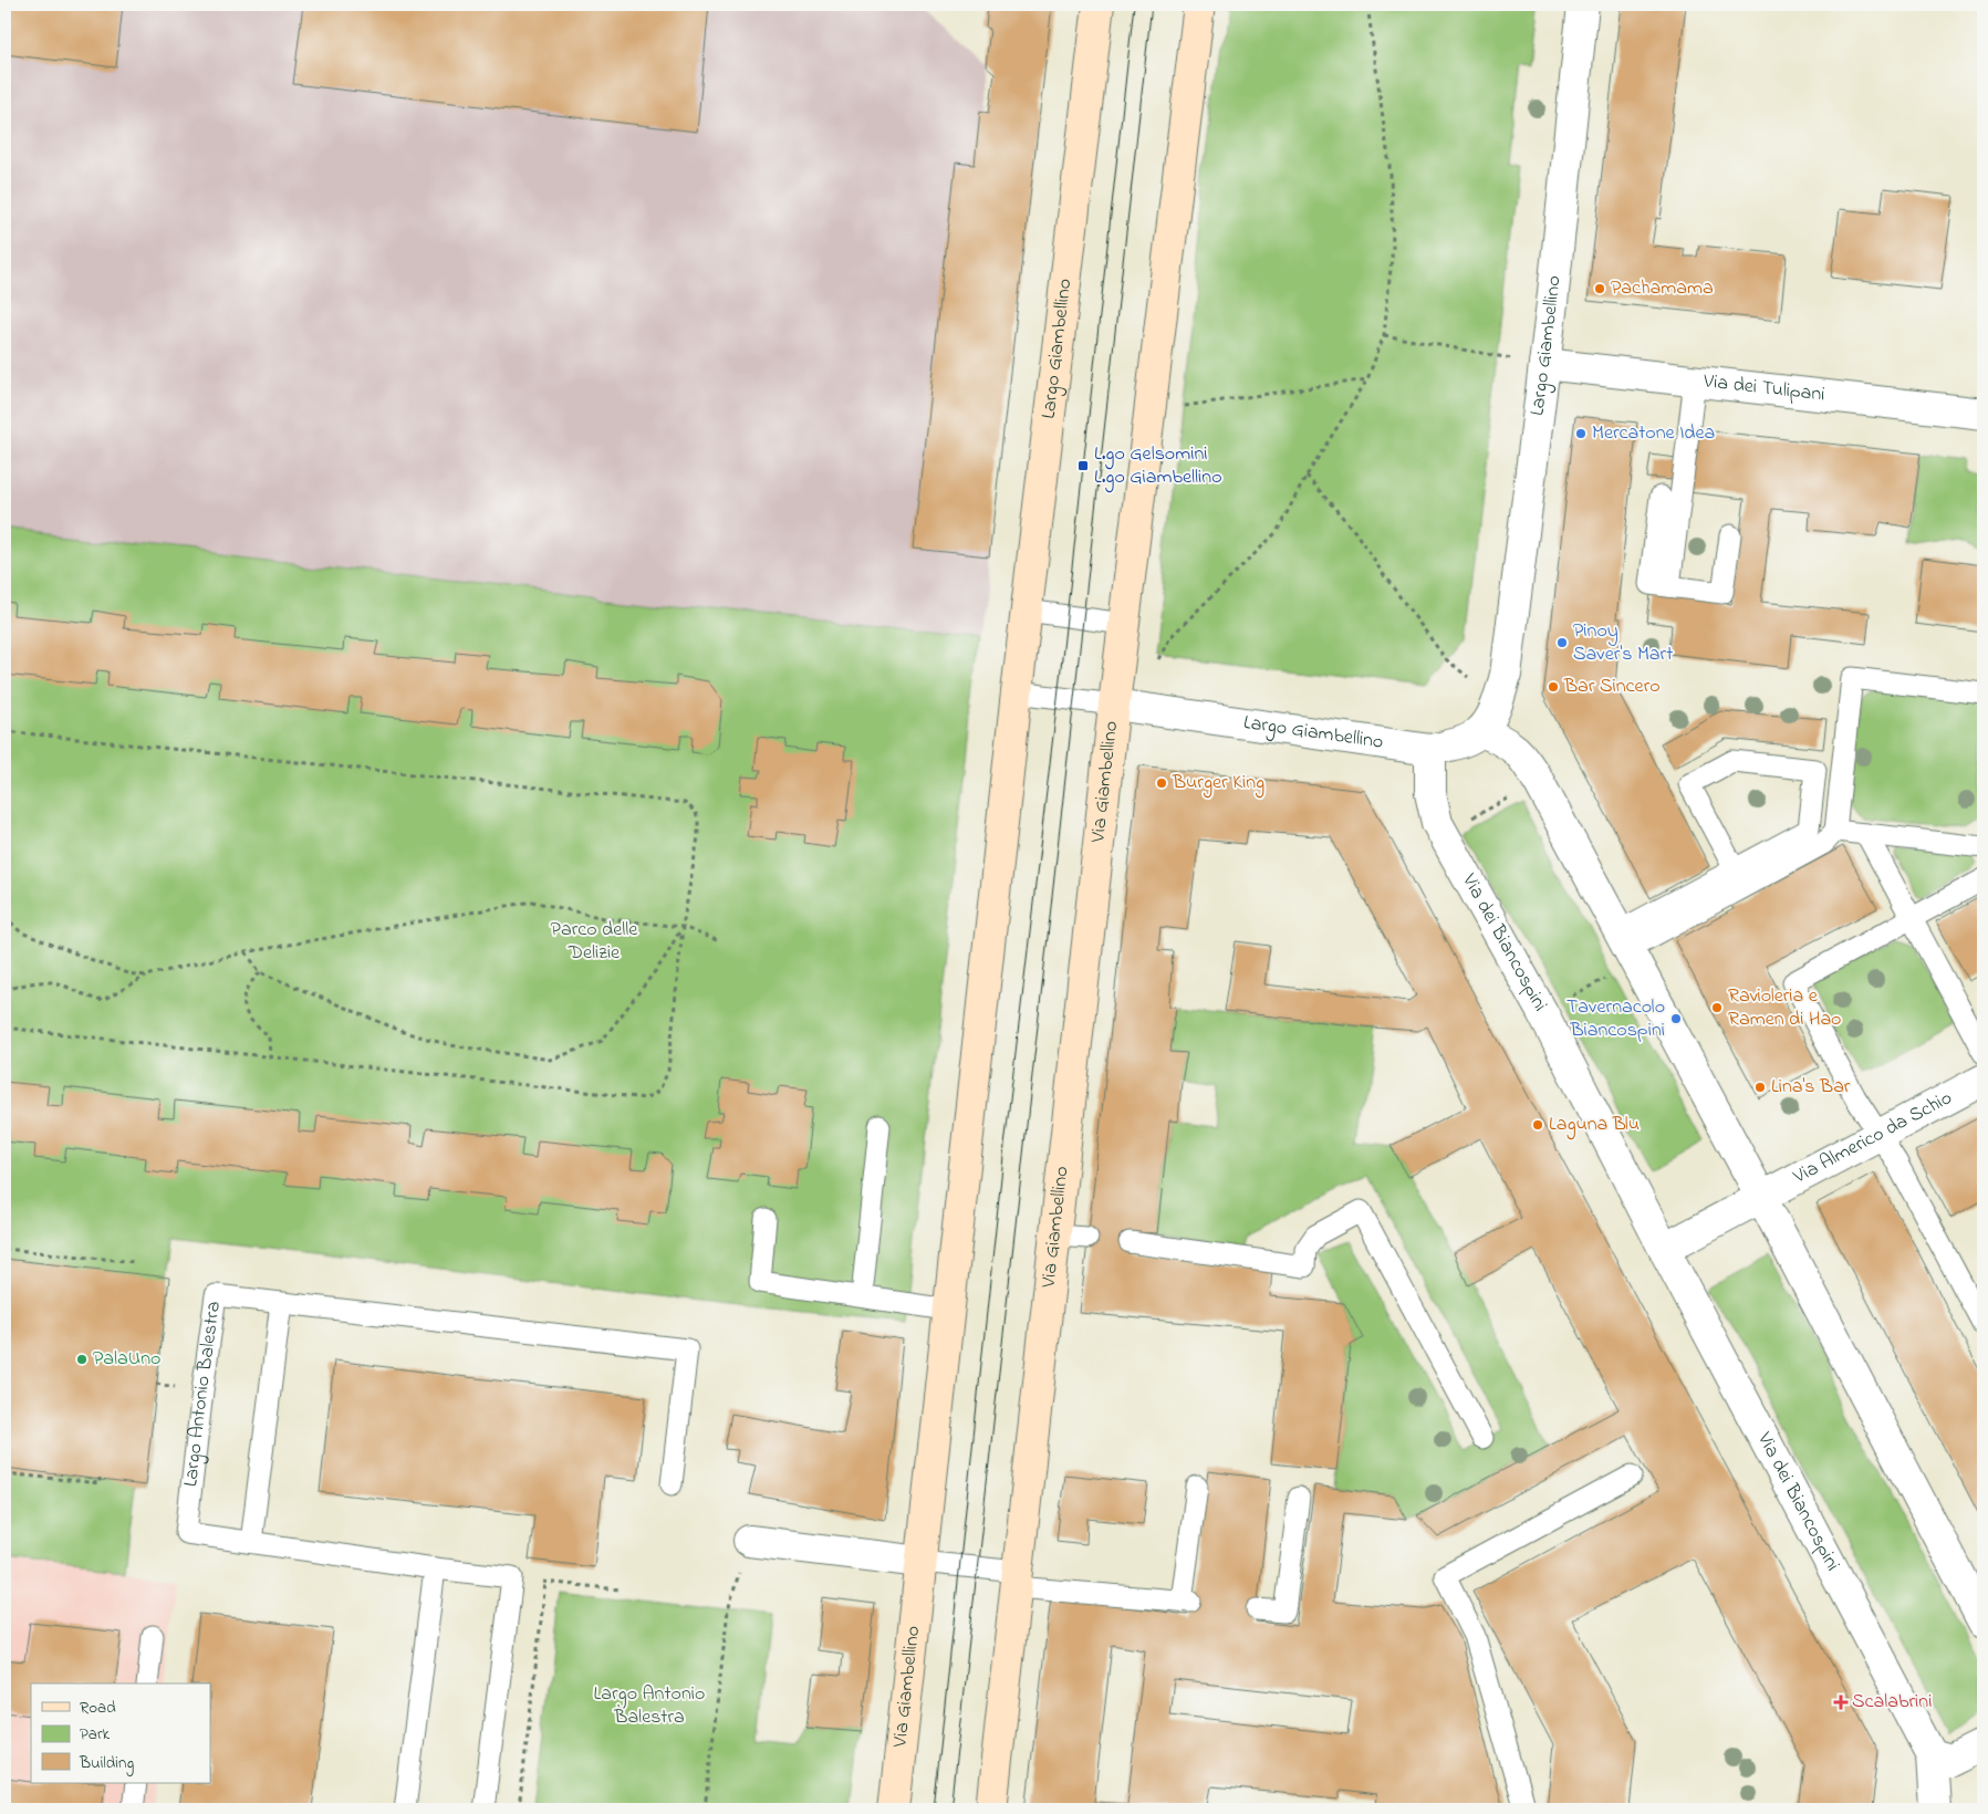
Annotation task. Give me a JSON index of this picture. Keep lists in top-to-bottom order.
{
  "streets": {
    "street": [
      "Largo Giambellino",
      "Via dei Tulipani",
      "Via Giambellino",
      "Via dei Biancospini",
      "Via Almerico da Schio"
    ],
    "lane": ["Largo Antonio Balestra"]
  },
  "crossings": [
    ["Largo Giambellino", "Via dei Tulipani"],
    ["Largo Giambellino", "Via Giambellino"],
    ["Largo Giambellino", "Via dei Biancospini"]
  ],
  "parks": ["Parco delle Delizie", "Largo Antonio Balestra"],
  "places": {
    "other": [
      "Pachamama",
      "Mercatone Idea",
      "Pinoy Saver's Mart",
      "Bar Sincero",
      "Burger King",
      "Ravioleria e Ramen di Hao",
      "Tavernacolo Biancospini",
      "Lina's Bar",
      "Laguna Blu",
      "PalaUno"
    ],
    "transit": ["L.go Gelsomini L.go Giambellino"],
    "health": ["Scalabrini"]
  },
  "legend": ["Road", "Park", "Building"]
}
